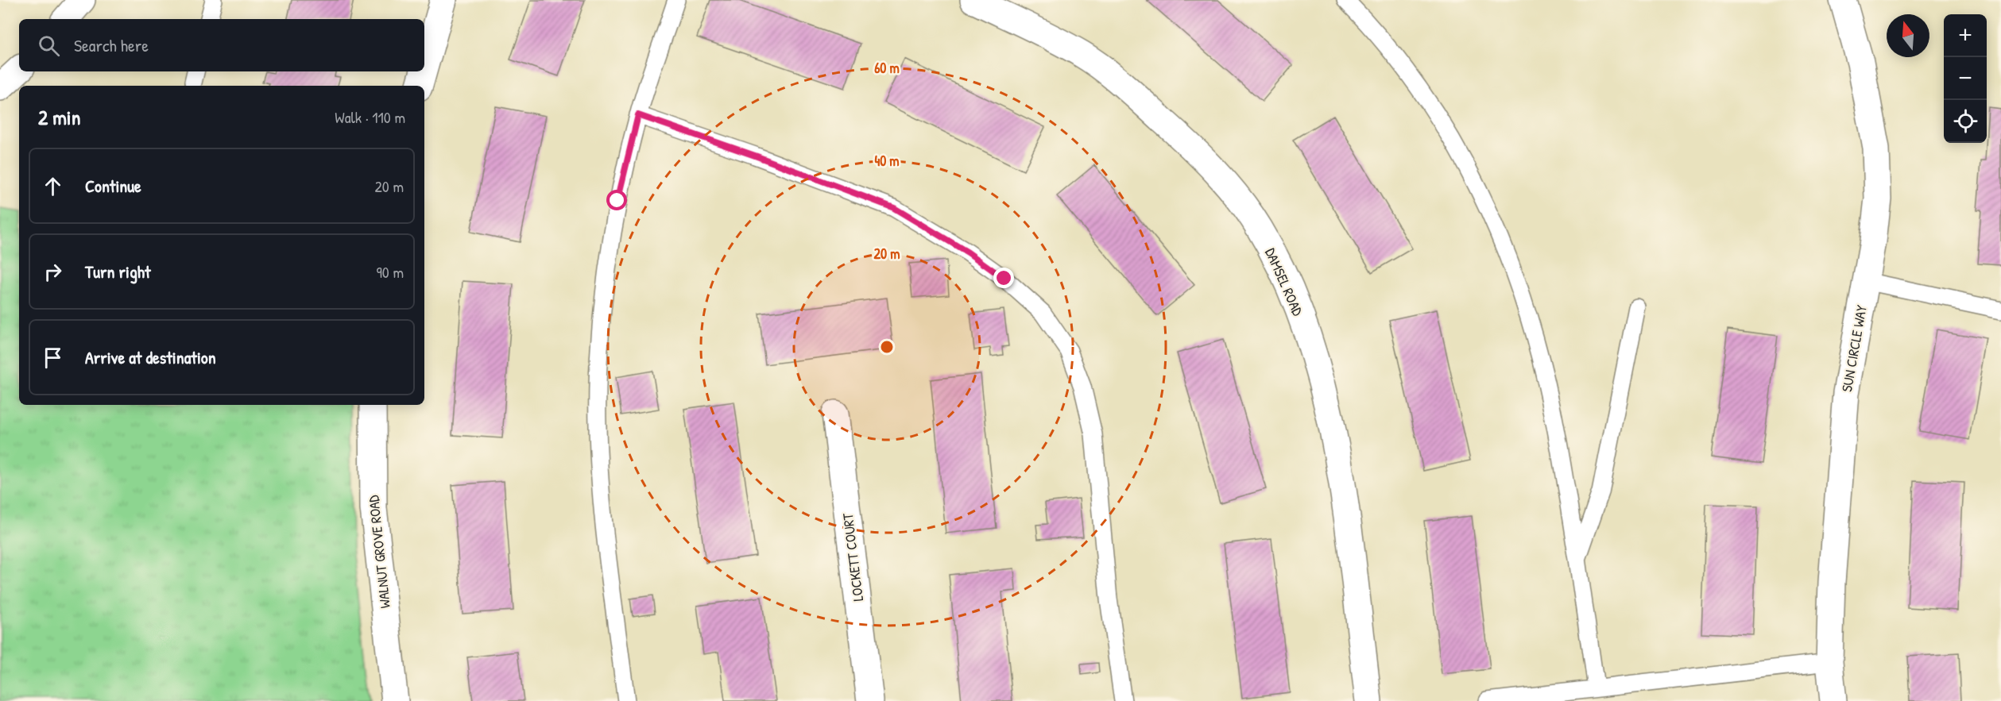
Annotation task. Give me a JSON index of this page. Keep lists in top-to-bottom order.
{
  "streets": {
    "street": [
      "DAMSEL ROAD",
      "SUN CIRCLE WAY",
      "WALNUT GROVE ROAD",
      "LOCKETT COURT"
    ]
  },
  "north": "top",
  "page": {
    "map_buttons": ["+", "−"],
    "search": "Search here",
    "heading": ["2 min", "Walk · 110 m"],
    "list": [
      ["Continue", "20 m"],
      ["Turn right", "90 m"],
      "Arrive at destination"
    ]
  },
  "rings": ["60 m", "40 m", "20 m"]
}
